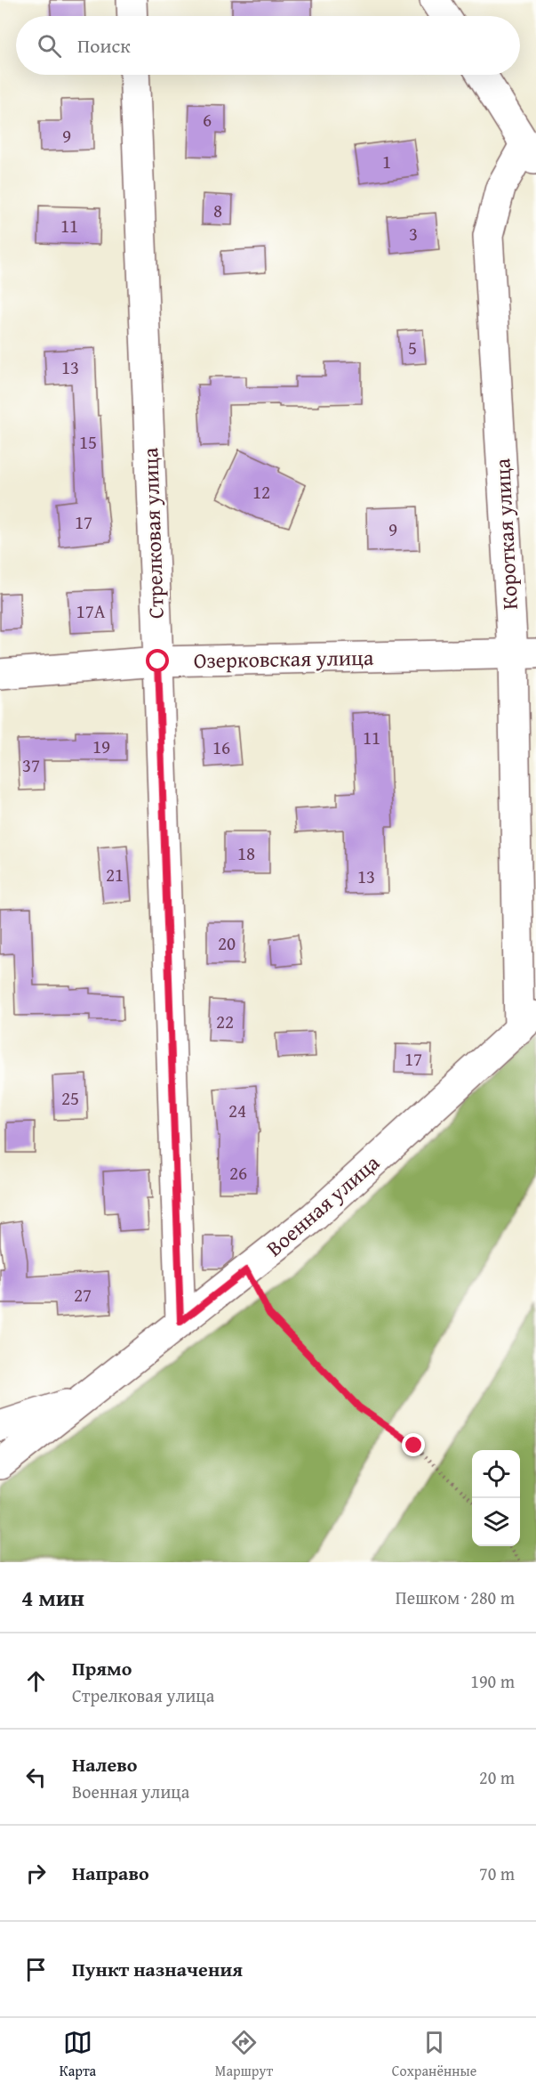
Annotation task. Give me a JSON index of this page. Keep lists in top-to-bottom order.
{
  "streets": {
    "street": [
      "Стрелковая улица",
      "Короткая улица",
      "Озерковская улица",
      "Военная улица"
    ]
  },
  "crossings": [
    ["Стрелковая улица", "Озерковская улица"],
    ["Стрелковая улица", "Военная улица"],
    ["Короткая улица", "Озерковская улица"],
    ["Короткая улица", "Военная улица"]
  ],
  "house_numbers": [
    "6",
    "9",
    "1",
    "8",
    "11",
    "3",
    "5",
    "13",
    "15",
    "12",
    "17",
    "9",
    "17А",
    "11",
    "19",
    "16",
    "37",
    "18",
    "21",
    "13",
    "20",
    "22",
    "17",
    "25",
    "24",
    "26",
    "27"
  ],
  "page": {
    "search": "Поиск",
    "heading": ["4 мин", "Пешком · 280 m"],
    "list": [
      ["Прямо", "Стрелковая улица", "190 m"],
      ["Налево", "Военная улица", "20 m"],
      ["Направо", "70 m"],
      "Пункт назначения"
    ],
    "nav": ["Карта", "Маршрут", "Сохранённые"]
  }
}
